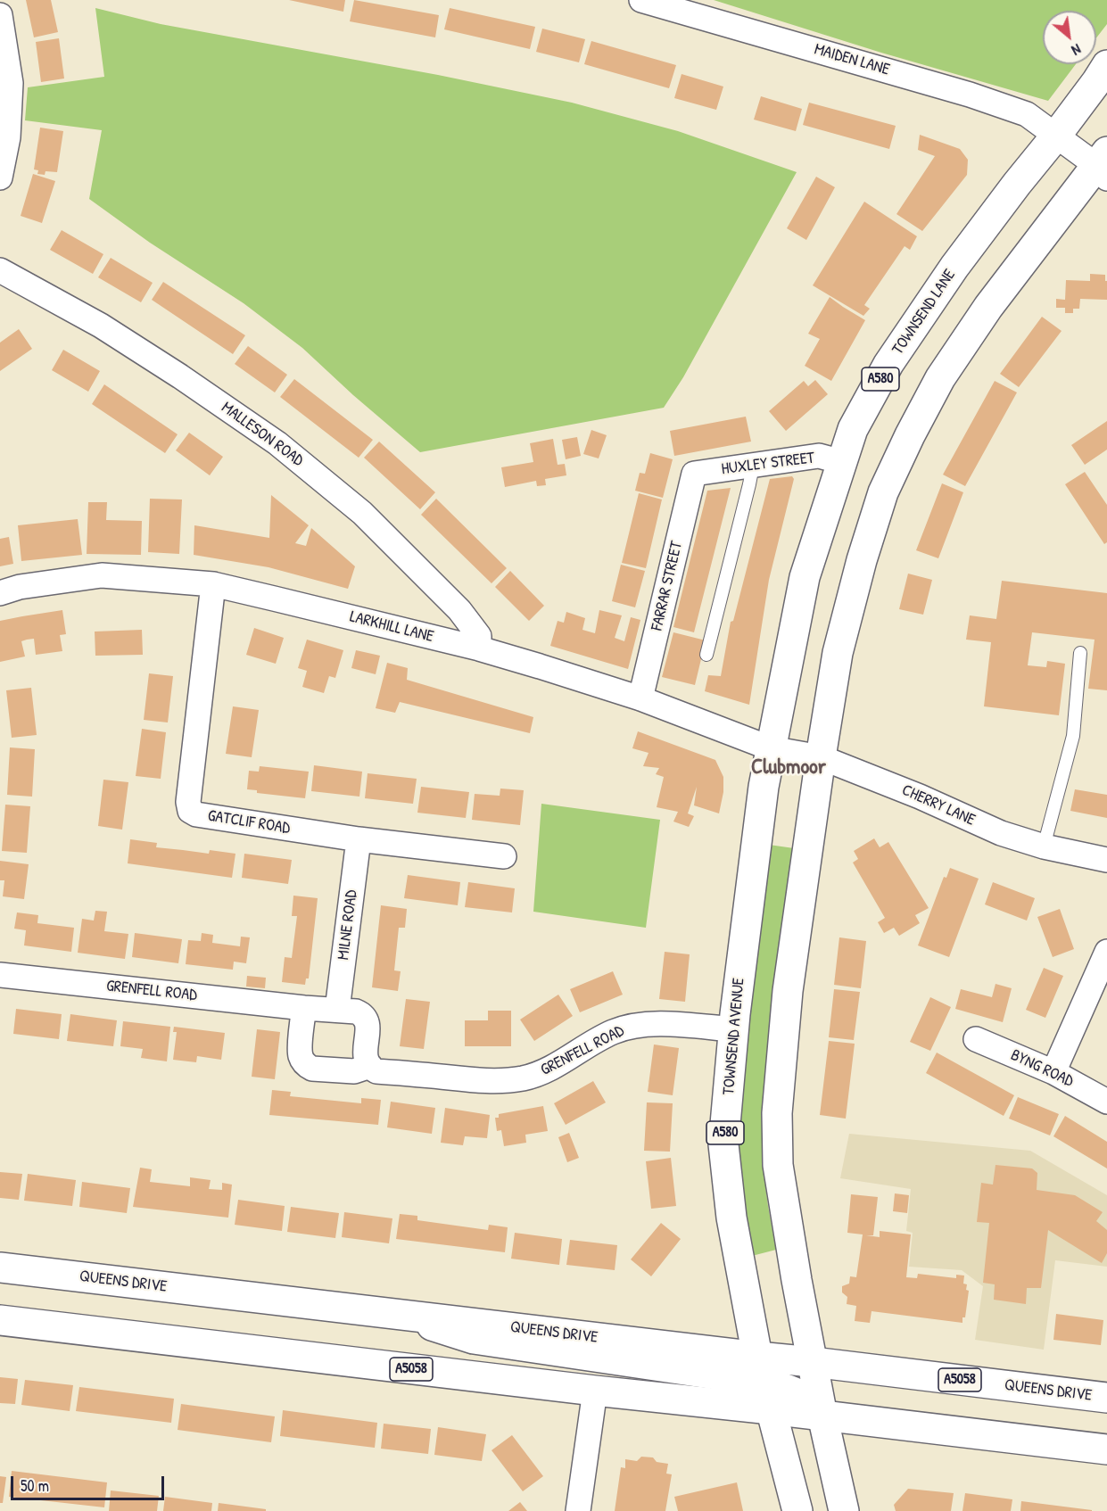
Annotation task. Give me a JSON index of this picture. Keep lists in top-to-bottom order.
{
  "streets": {
    "main road": [
      "TOWNSEND LANE",
      "A580",
      "TOWNSEND AVENUE",
      "QUEENS DRIVE",
      "A5058"
    ],
    "street": [
      "MAIDEN LANE",
      "MALLESON ROAD",
      "HUXLEY STREET",
      "FARRAR STREET",
      "LARKHILL LANE",
      "CHERRY LANE",
      "GATCLIF ROAD",
      "MILNE ROAD",
      "GRENFELL ROAD",
      "BYNG ROAD"
    ]
  },
  "crossings": [
    ["MAIDEN LANE", "TOWNSEND LANE"],
    ["TOWNSEND LANE", "HUXLEY STREET"],
    ["TOWNSEND LANE", "LARKHILL LANE"],
    ["TOWNSEND LANE", "CHERRY LANE"],
    ["TOWNSEND LANE", "TOWNSEND AVENUE"],
    ["MALLESON ROAD", "LARKHILL LANE"],
    ["HUXLEY STREET", "FARRAR STREET"],
    ["FARRAR STREET", "LARKHILL LANE"],
    ["LARKHILL LANE", "CHERRY LANE"],
    ["LARKHILL LANE", "GATCLIF ROAD"],
    ["LARKHILL LANE", "TOWNSEND AVENUE"],
    ["CHERRY LANE", "TOWNSEND AVENUE"],
    ["GATCLIF ROAD", "MILNE ROAD"],
    ["MILNE ROAD", "GRENFELL ROAD"],
    ["GRENFELL ROAD", "TOWNSEND AVENUE"],
    ["TOWNSEND AVENUE", "QUEENS DRIVE"]
  ],
  "districts": ["Clubmoor"],
  "scale_bar": "50 m",
  "north": "bottom right"
}
